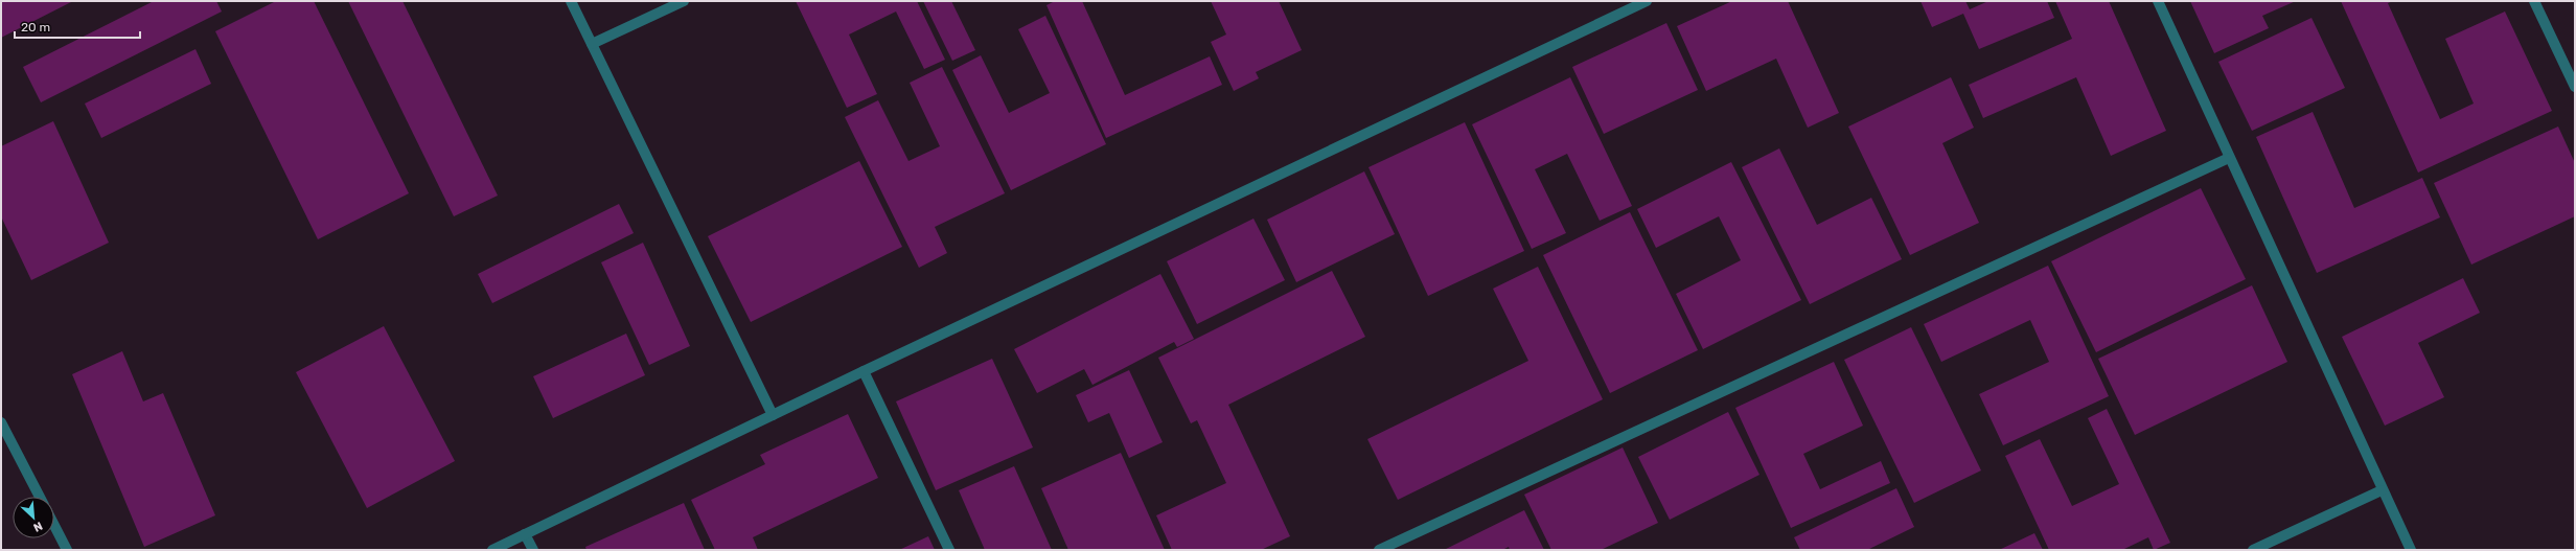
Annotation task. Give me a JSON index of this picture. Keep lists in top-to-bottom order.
{
  "scale_bar": "20 m",
  "north": "bottom right"
}
